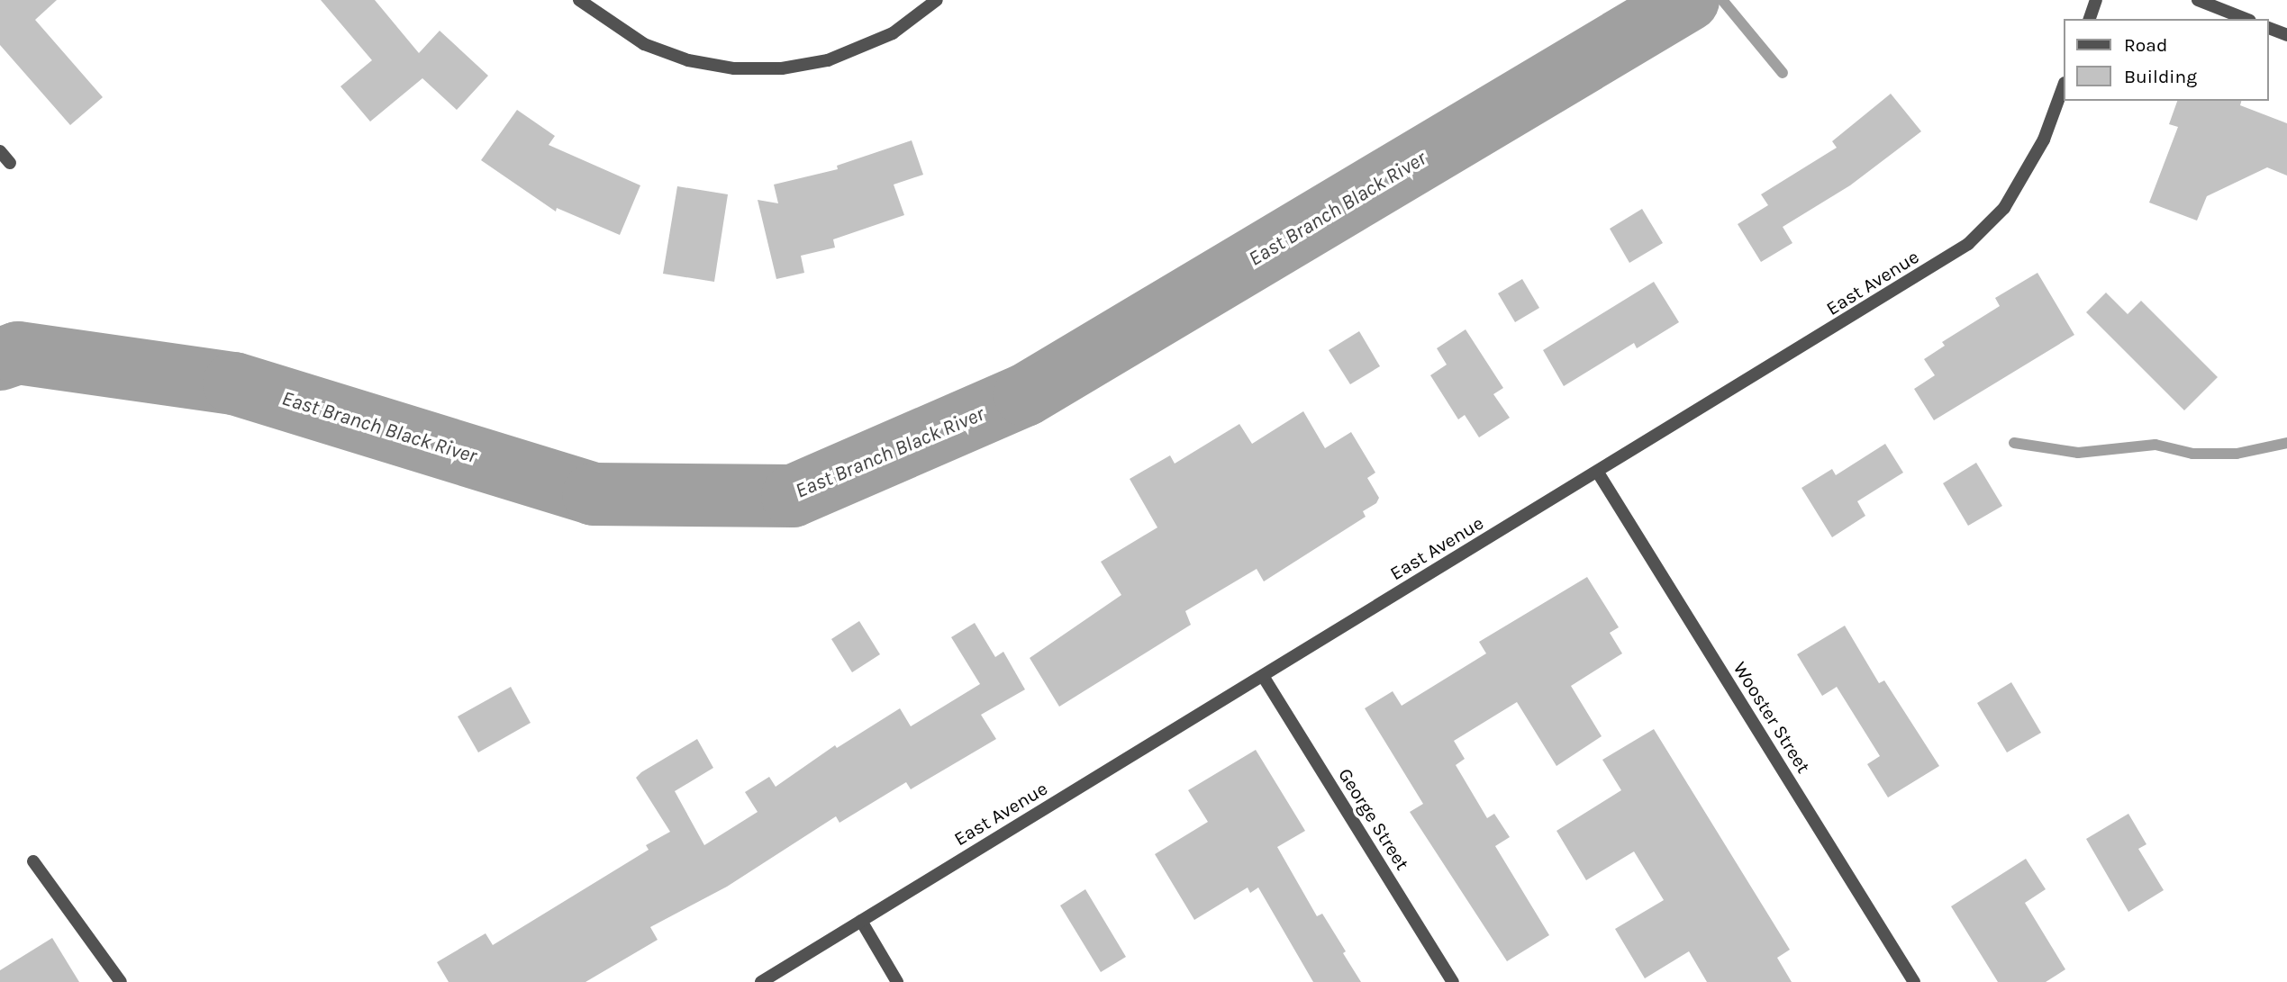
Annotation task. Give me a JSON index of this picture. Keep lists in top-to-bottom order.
{
  "streets": {
    "street": ["East Avenue", "Wooster Street", "George Street"]
  },
  "crossings": [
    ["East Avenue", "Wooster Street"],
    ["East Avenue", "George Street"]
  ],
  "water": ["East Branch Black River"],
  "legend": ["Road", "Building"]
}
